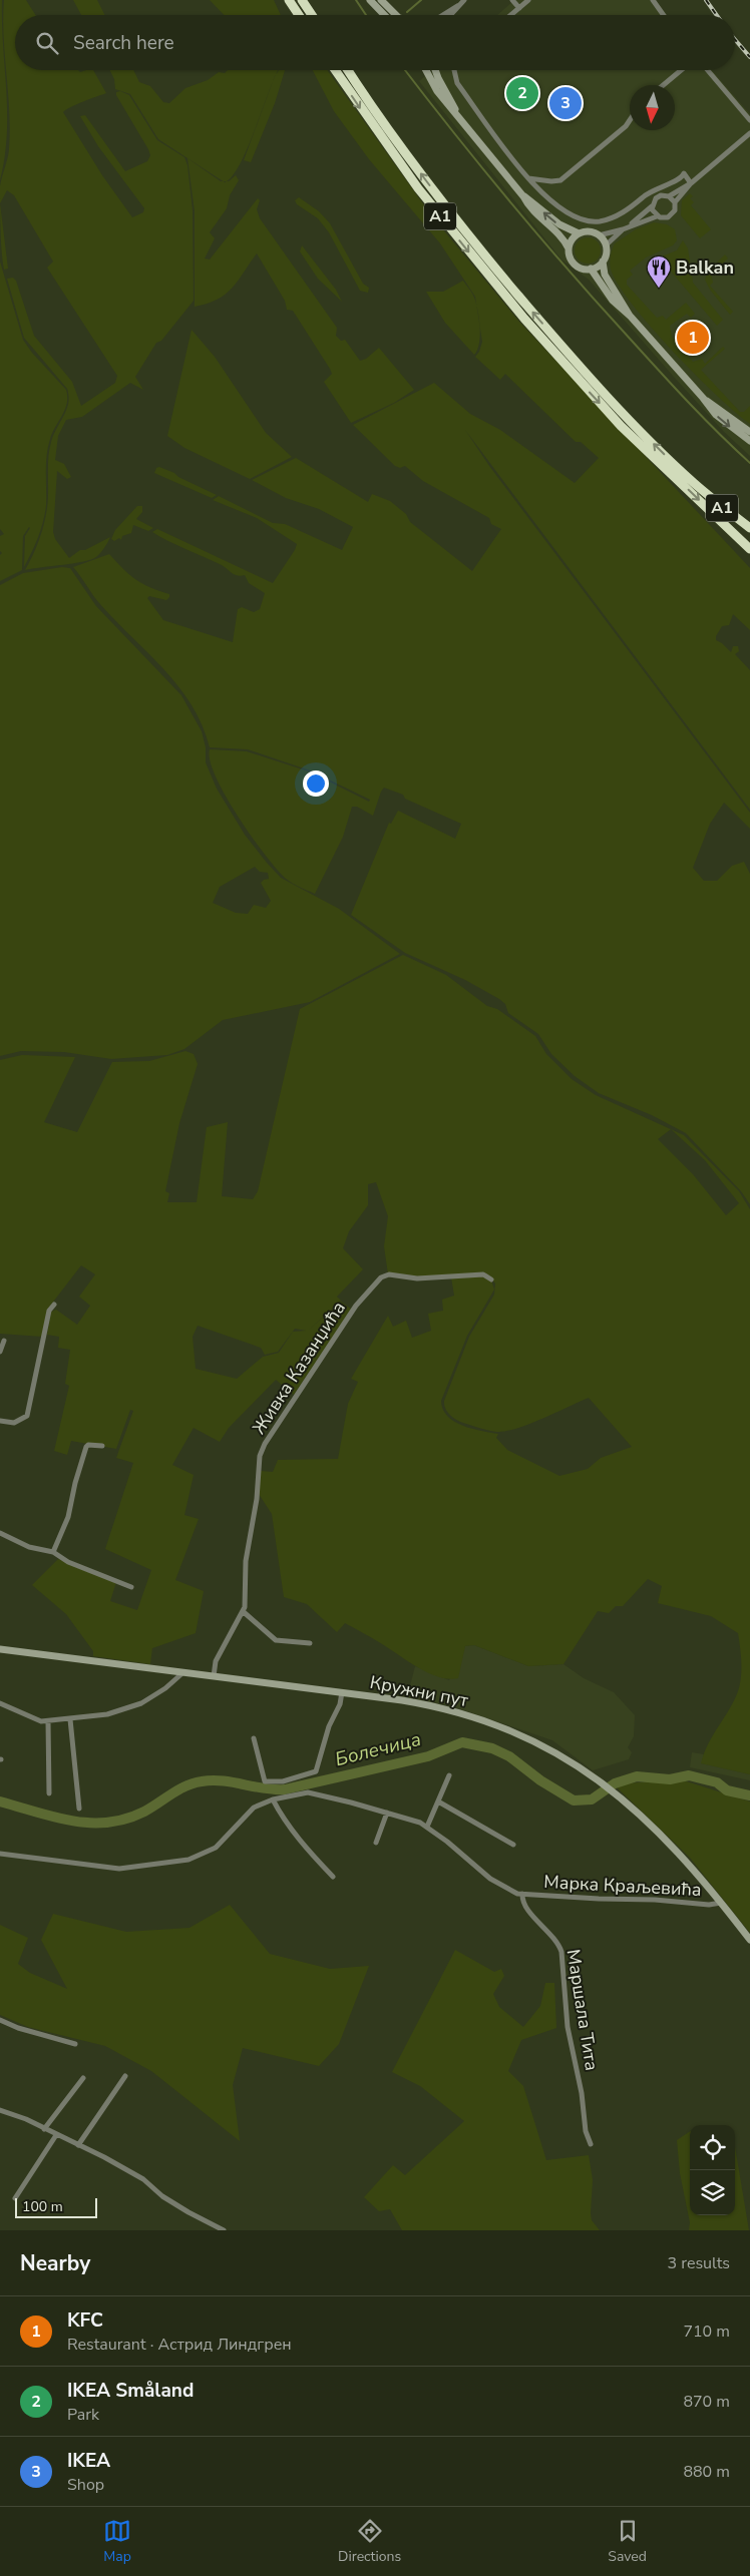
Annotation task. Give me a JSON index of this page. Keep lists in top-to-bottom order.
{
  "streets": {
    "highway": ["A1"],
    "street": [
      "Живка Казанџића",
      "Кружни пут",
      "Марка Краљевића",
      "Маршала Тита"
    ]
  },
  "crossings": [
    ["Живка Казанџића", "Кружни пут"],
    ["Кружни пут", "Марка Краљевића"],
    ["Марка Краљевића", "Маршала Тита"]
  ],
  "water": ["Болечица"],
  "places": {
    "restaurant": ["Balkan"]
  },
  "scale_bar": "100 m",
  "north": "bottom",
  "page": {
    "search": "Search here",
    "pins": ["2", "3", "1"],
    "scale": "100 m",
    "heading": ["Nearby", "3 results"],
    "list": [
      {
        "mark": "1",
        "name": "KFC",
        "note": "Restaurant · Астрид Линдгрен",
        "value": "710 m"
      },
      {
        "mark": "2",
        "name": "IKEA Småland",
        "note": "Park",
        "value": "870 m"
      },
      {
        "mark": "3",
        "name": "IKEA",
        "note": "Shop",
        "value": "880 m"
      }
    ],
    "nav": ["Map", "Directions", "Saved"]
  }
}
